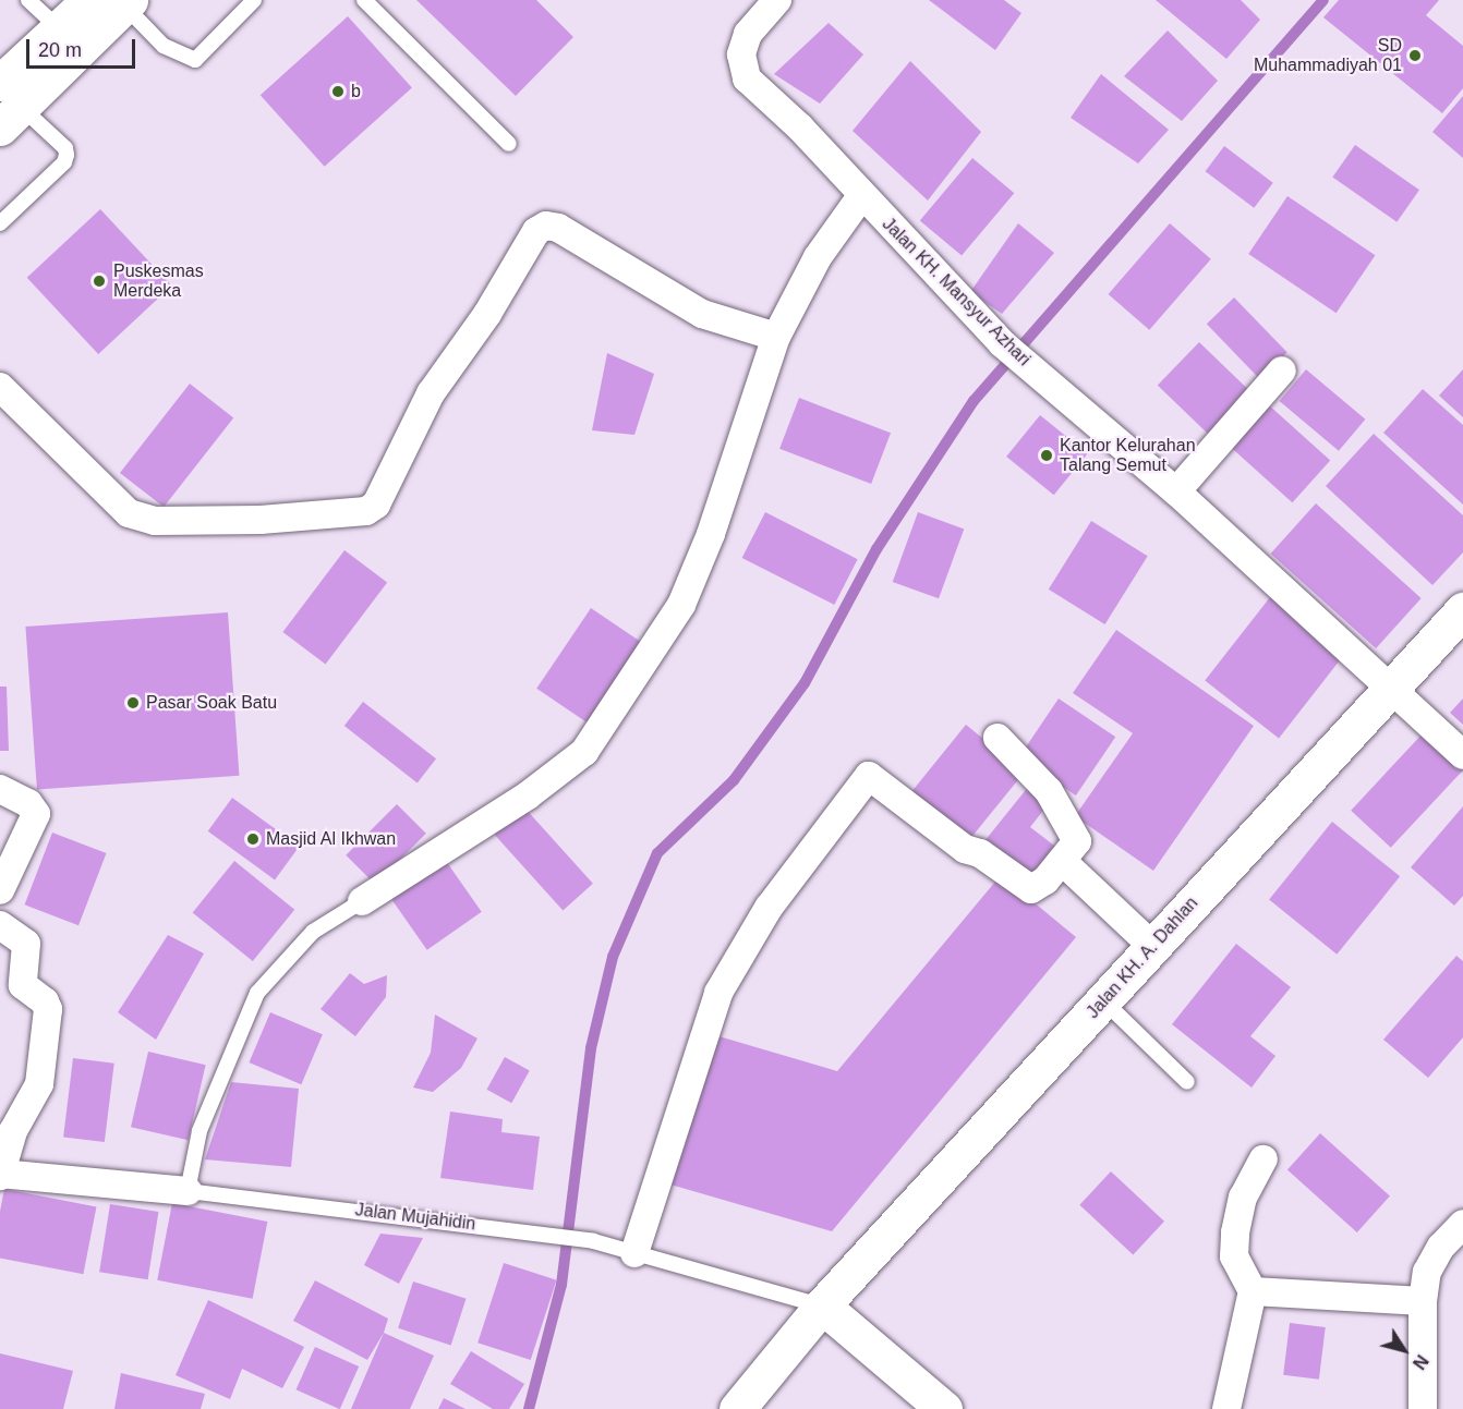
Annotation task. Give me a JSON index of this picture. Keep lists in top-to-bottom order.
{
  "streets": {
    "street": ["Jalan KH. Mansyur Azhari", "Jalan KH. A. Dahlan", "Jalan Mujahidin"]
  },
  "crossings": [
    ["Jalan KH. Mansyur Azhari", "Jalan KH. A. Dahlan"],
    ["Jalan KH. A. Dahlan", "Jalan Mujahidin"]
  ],
  "places": [
    "SD Muhammadiyah 01",
    "b",
    "Puskesmas Merdeka",
    "Kantor Kelurahan Talang Semut",
    "Pasar Soak Batu",
    "Masjid Al Ikhwan"
  ],
  "scale_bar": "20 m",
  "north": "bottom right"
}
